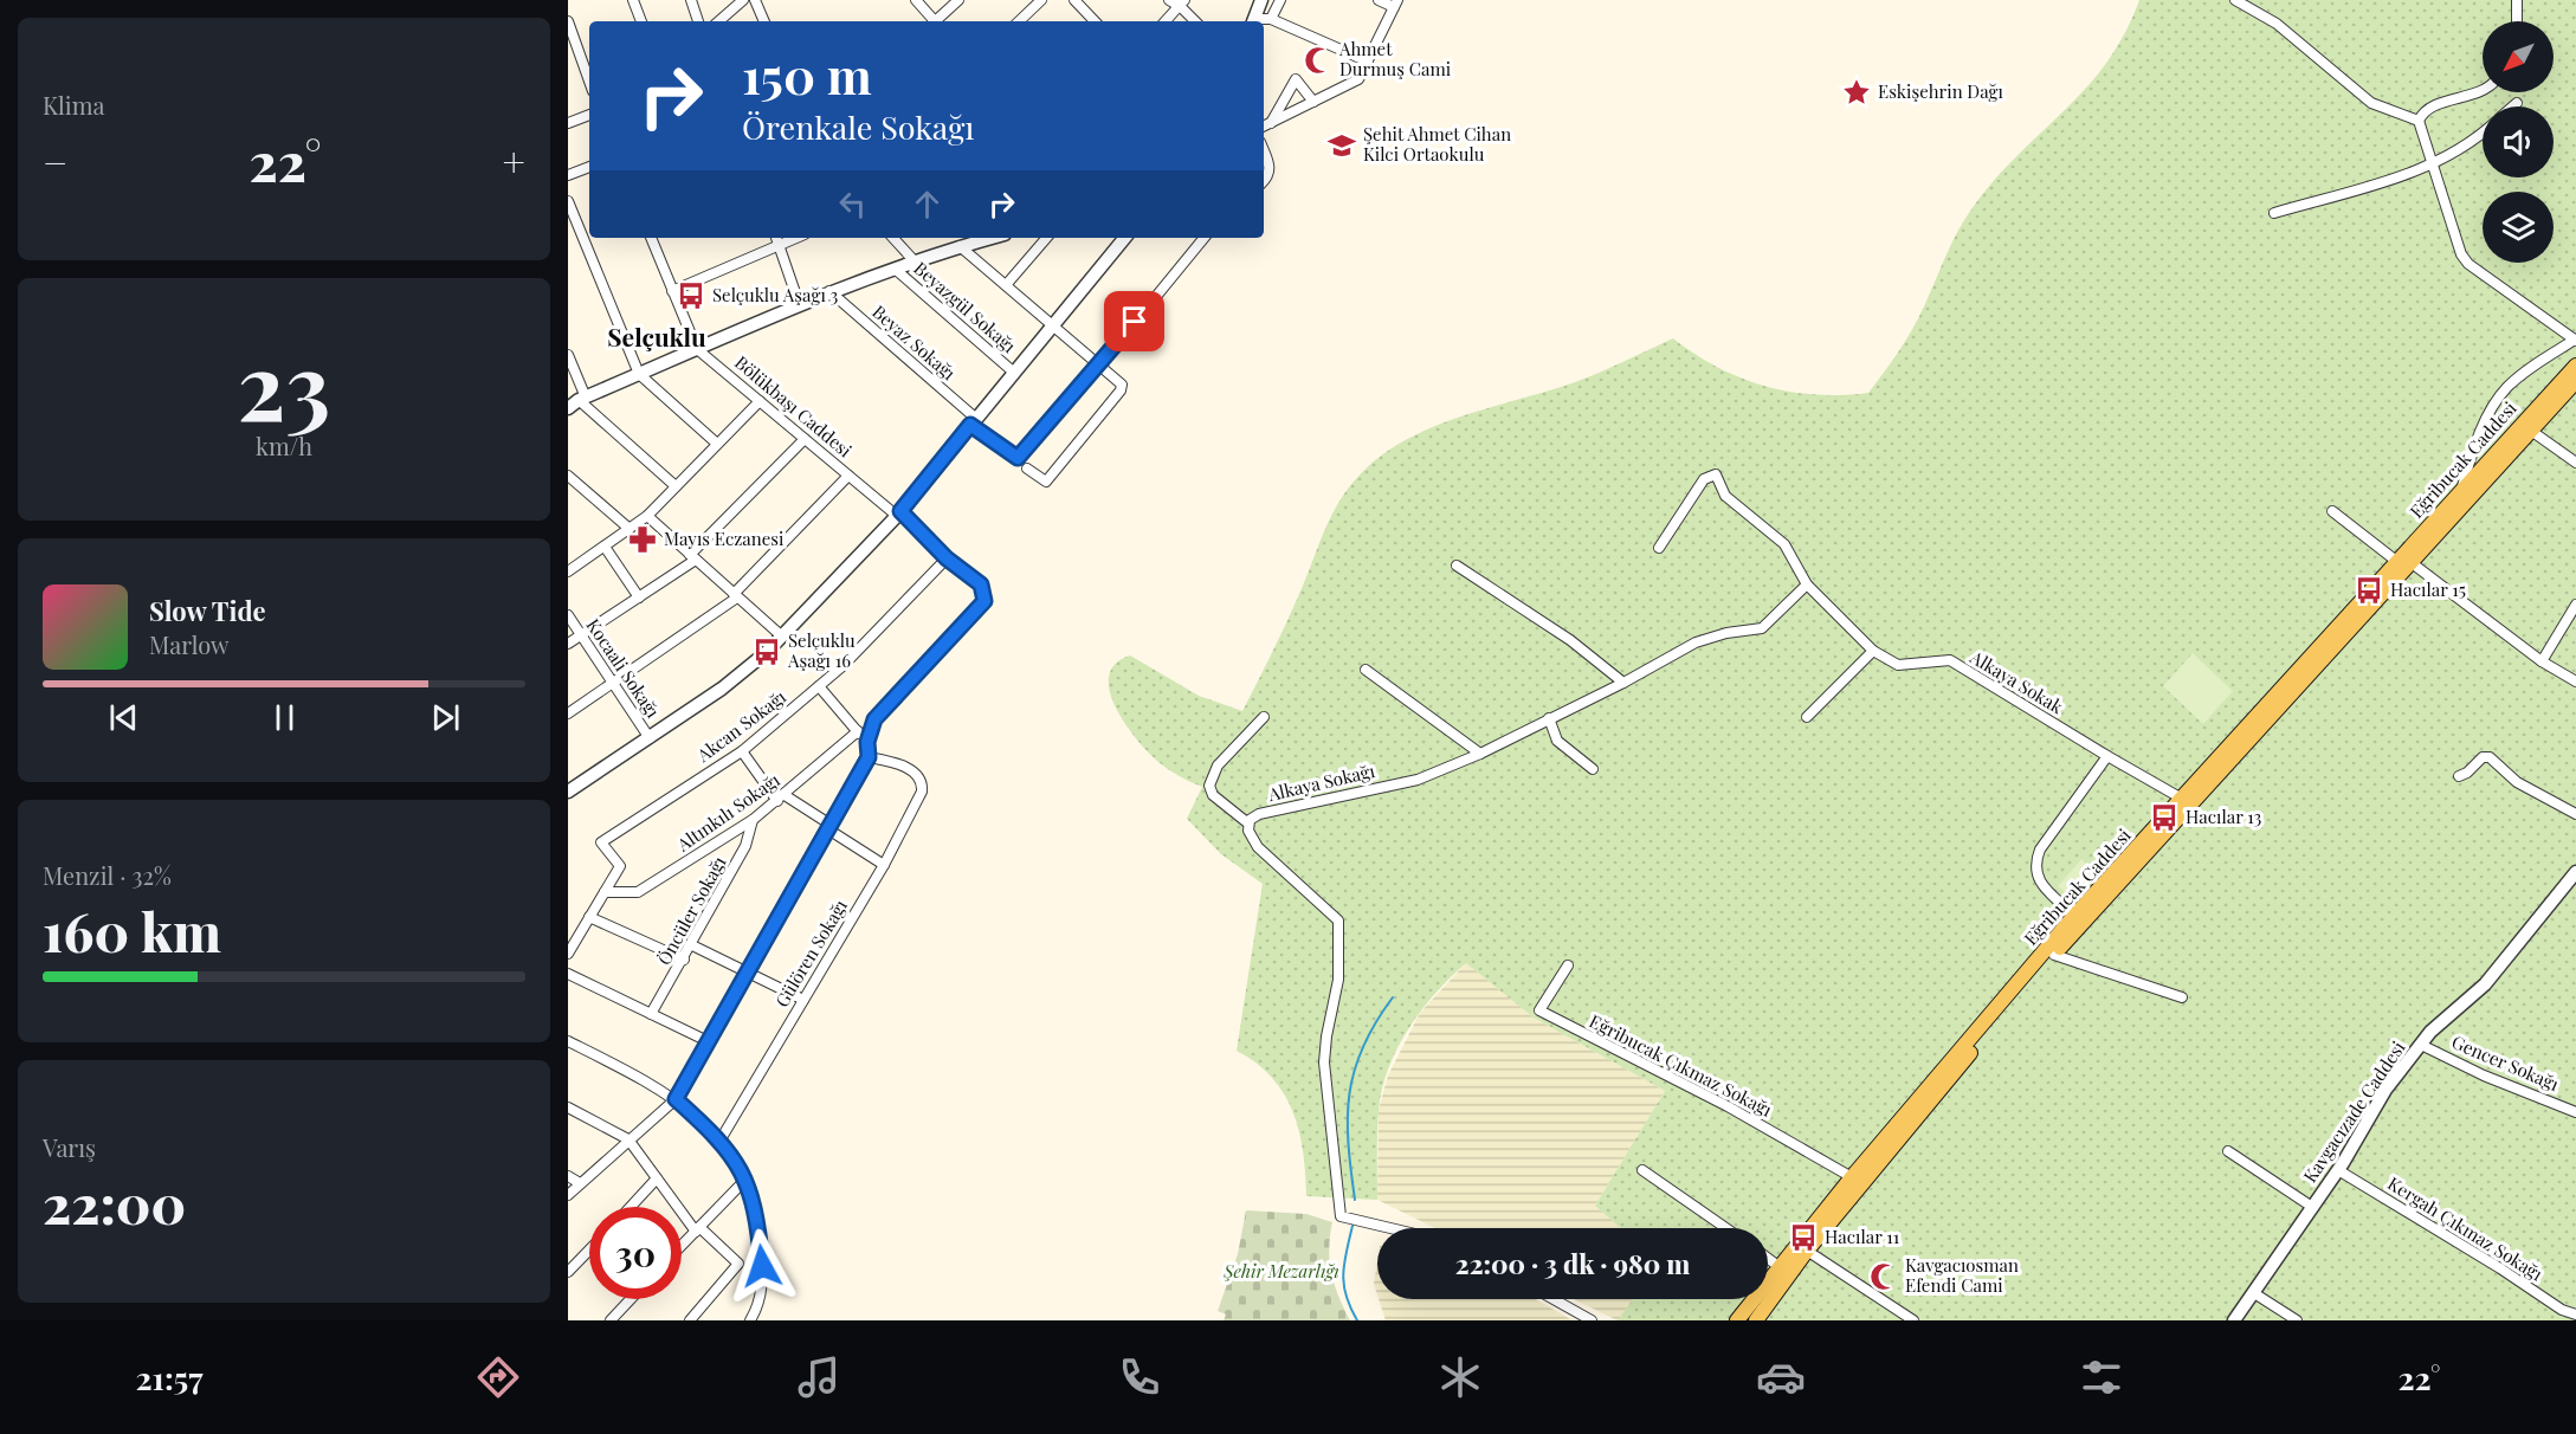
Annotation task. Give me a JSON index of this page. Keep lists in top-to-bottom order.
{
  "streets": {
    "main road": ["Eğribucak Caddesi"],
    "street": [
      "Beyazgül Sokağı",
      "Beyaz Sokağı",
      "Bölükbaşı Caddesi",
      "Kocaali Sokağı",
      "Alkaya Sokak",
      "Akcan Sokağı",
      "Alkaya Sokağı",
      "Altınkılı Sokağı",
      "Öncüler Sokağı",
      "Gülören Sokağı",
      "Gencer Sokağı",
      "Eğribucak Çıkmaz Sokağı",
      "Kavgacızade Caddesi",
      "Kergah Çıkmaz Sokağı"
    ]
  },
  "crossings": [
    ["Bölükbaşı Caddesi", "Akcan Sokağı"],
    ["Eğribucak Caddesi", "Alkaya Sokak"],
    ["Eğribucak Caddesi", "Eğribucak Çıkmaz Sokağı"],
    ["Alkaya Sokak", "Alkaya Sokağı"],
    ["Akcan Sokağı", "Altınkılı Sokağı"],
    ["Altınkılı Sokağı", "Öncüler Sokağı"],
    ["Gencer Sokağı", "Kavgacızade Caddesi"],
    ["Kavgacızade Caddesi", "Kergah Çıkmaz Sokağı"]
  ],
  "districts": ["Selçuklu"],
  "parks": ["Şehir Mezarlığı"],
  "places": {
    "mosque": ["Ahmet Durmuş Cami", "Kavgacıosman Efendi Cami"],
    "place": ["Eskişehrin Dağı"],
    "school or university": ["Şehit Ahmet Cihan Kilci Ortaokulu"],
    "bus stop": [
      "Selçuklu Aşağı 3",
      "Hacılar 15",
      "Selçuklu Aşağı 16",
      "Hacılar 13",
      "Hacılar 11"
    ],
    "pharmacy": ["Mayıs Eczanesi"]
  },
  "north": "bottom left",
  "page": {
    "tile": [
      "Klima",
      ["23", "km/h"],
      ["Menzil · 32%", "160 km"],
      ["Varış", "22:00"]
    ],
    "turn": ["150 m", "Örenkale Sokağı"],
    "heat": ["−", "22°", "+"],
    "song": ["Slow Tide", "Marlow"],
    "limit": "30",
    "trip": "22:00 · 3 dk · 980 m",
    "tabs": ["21:57", "22°"]
  }
}
